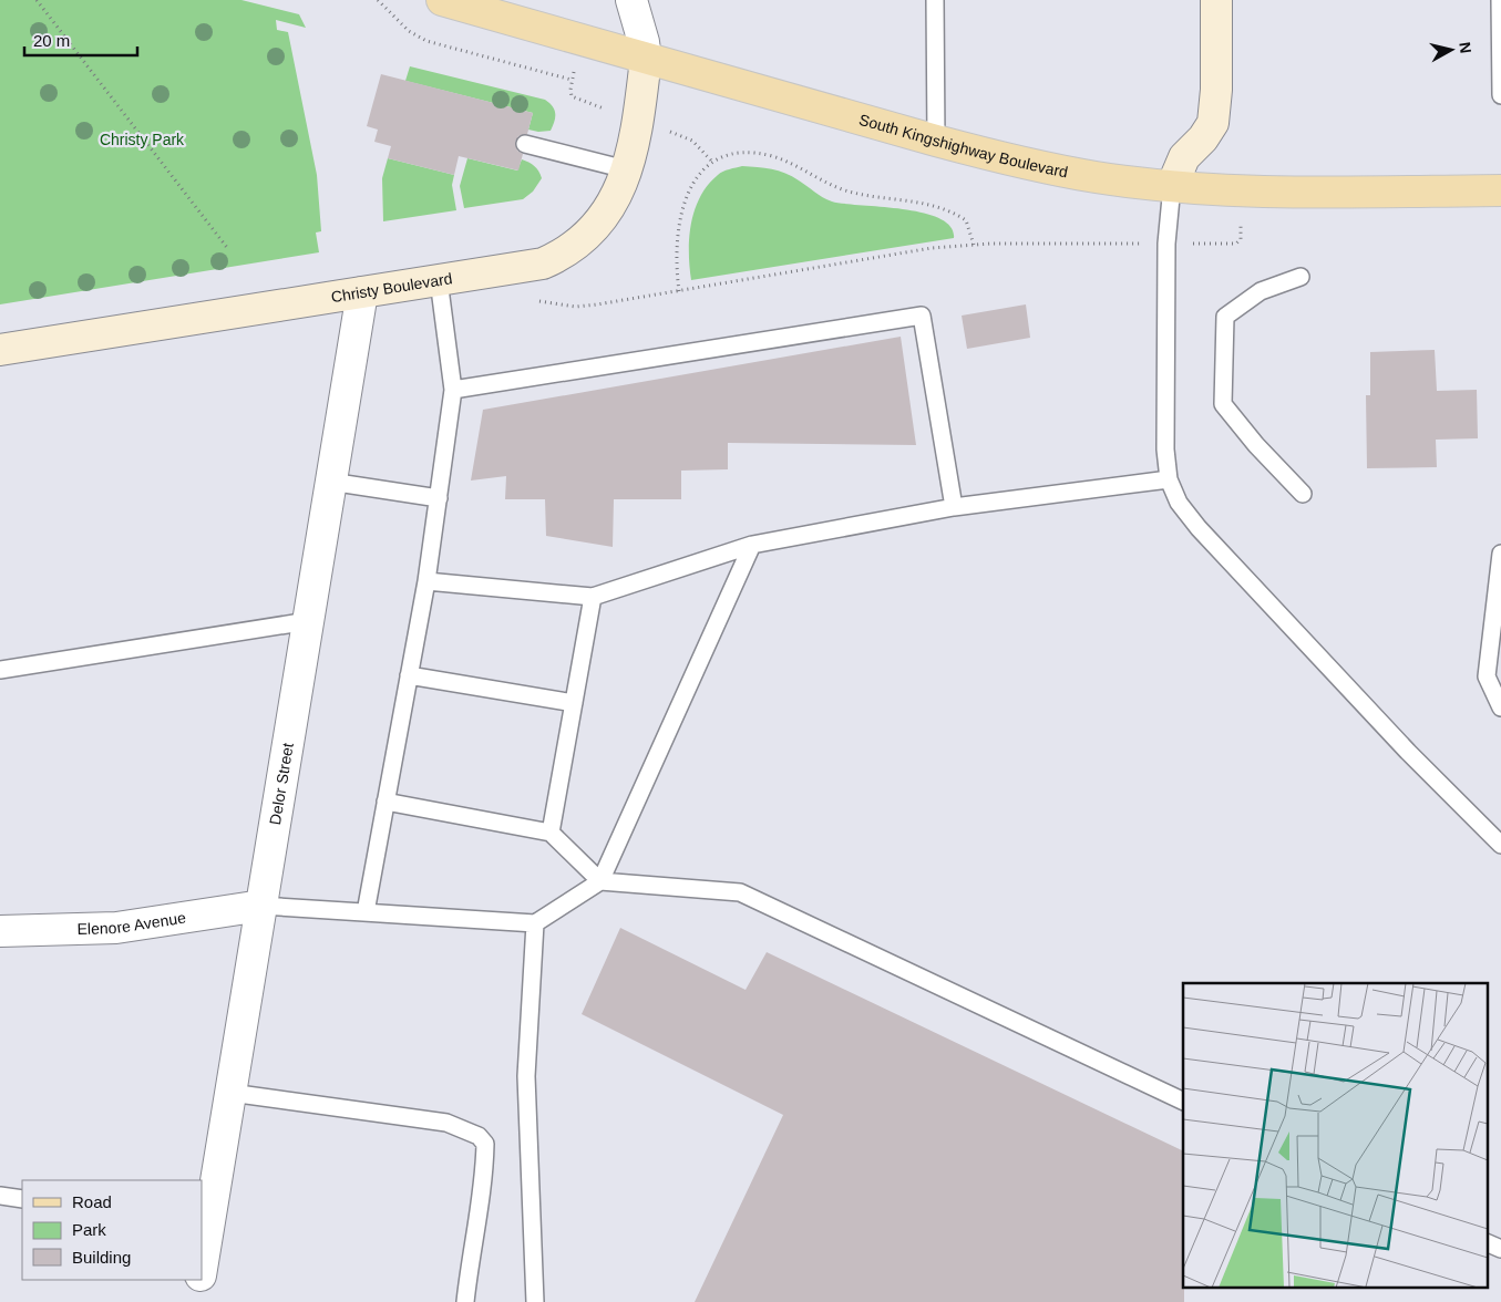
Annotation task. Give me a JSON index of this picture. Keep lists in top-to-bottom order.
{
  "streets": {
    "main road": ["South Kingshighway Boulevard"],
    "street": ["Christy Boulevard", "Delor Street", "Elenore Avenue"]
  },
  "crossings": [
    ["South Kingshighway Boulevard", "Christy Boulevard"],
    ["Christy Boulevard", "Delor Street"],
    ["Delor Street", "Elenore Avenue"]
  ],
  "parks": ["Christy Park"],
  "legend": ["Road", "Park", "Building"],
  "scale_bar": "20 m",
  "north": "right"
}
